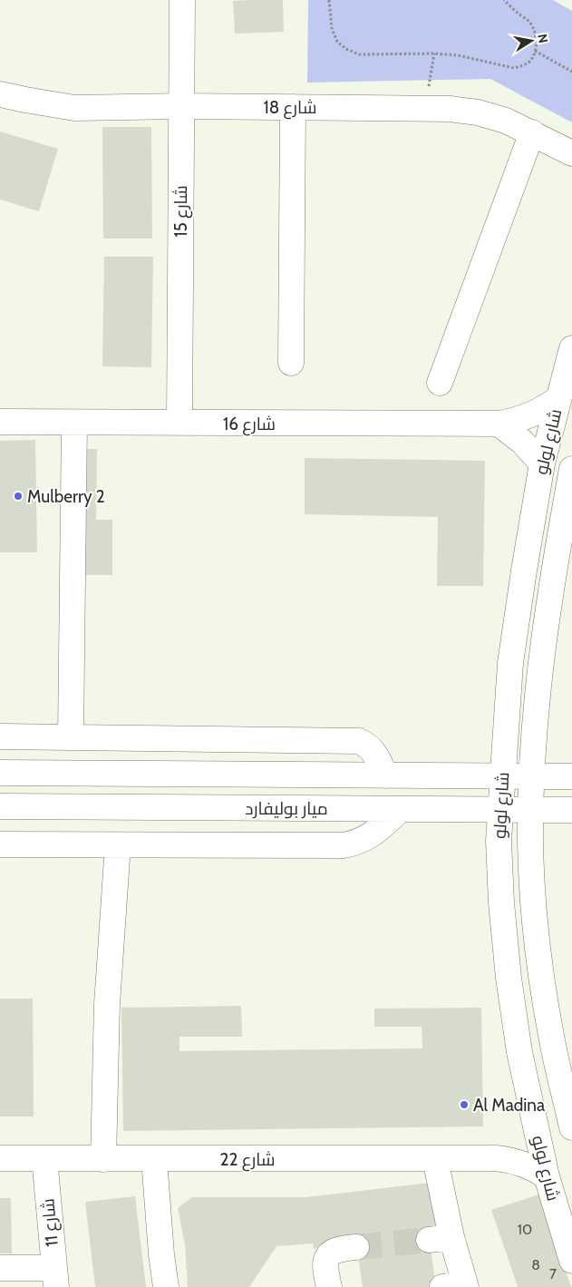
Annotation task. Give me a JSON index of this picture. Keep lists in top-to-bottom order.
{
  "streets": {
    "street": [
      "شارع 18",
      "شارع 15",
      "شارع 16",
      "شارع لولو",
      "ميار بوليفارد",
      "شارع 22",
      "شارع 11"
    ]
  },
  "crossings": [
    ["شارع 18", "شارع 15"],
    ["شارع 15", "شارع 16"],
    ["شارع 16", "شارع لولو"],
    ["شارع لولو", "ميار بوليفارد"],
    ["شارع لولو", "شارع 22"],
    ["شارع 22", "شارع 11"]
  ],
  "places": ["Mulberry 2", "Al Madina"],
  "house_numbers": ["10", "8", "7"],
  "north": "right"
}
